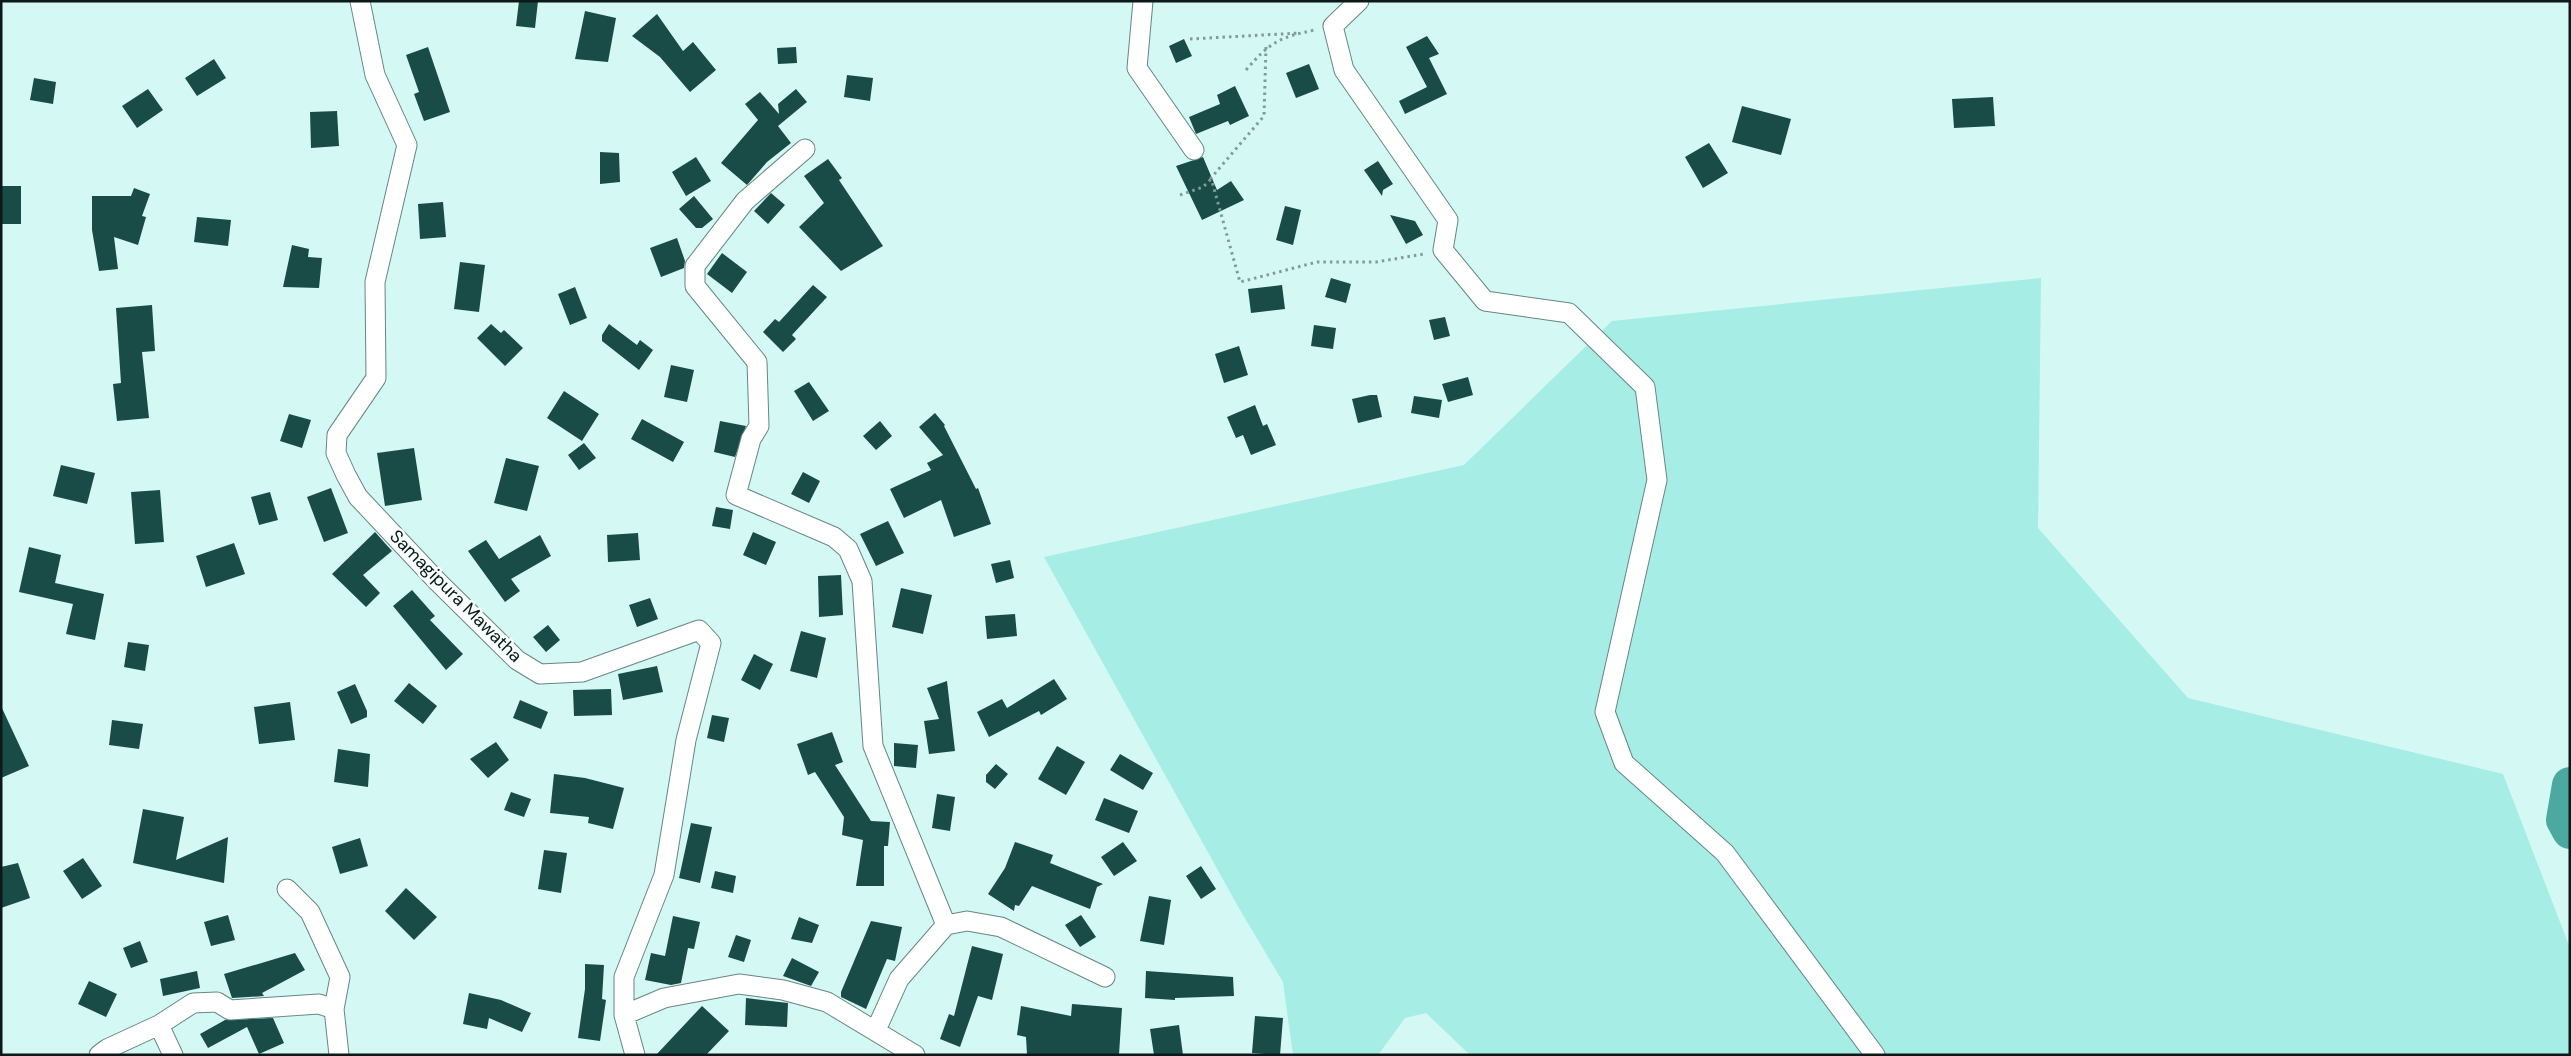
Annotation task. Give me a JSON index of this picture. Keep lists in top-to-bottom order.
{
  "streets": {
    "street": ["Samagipura Mawatha"]
  }
}
